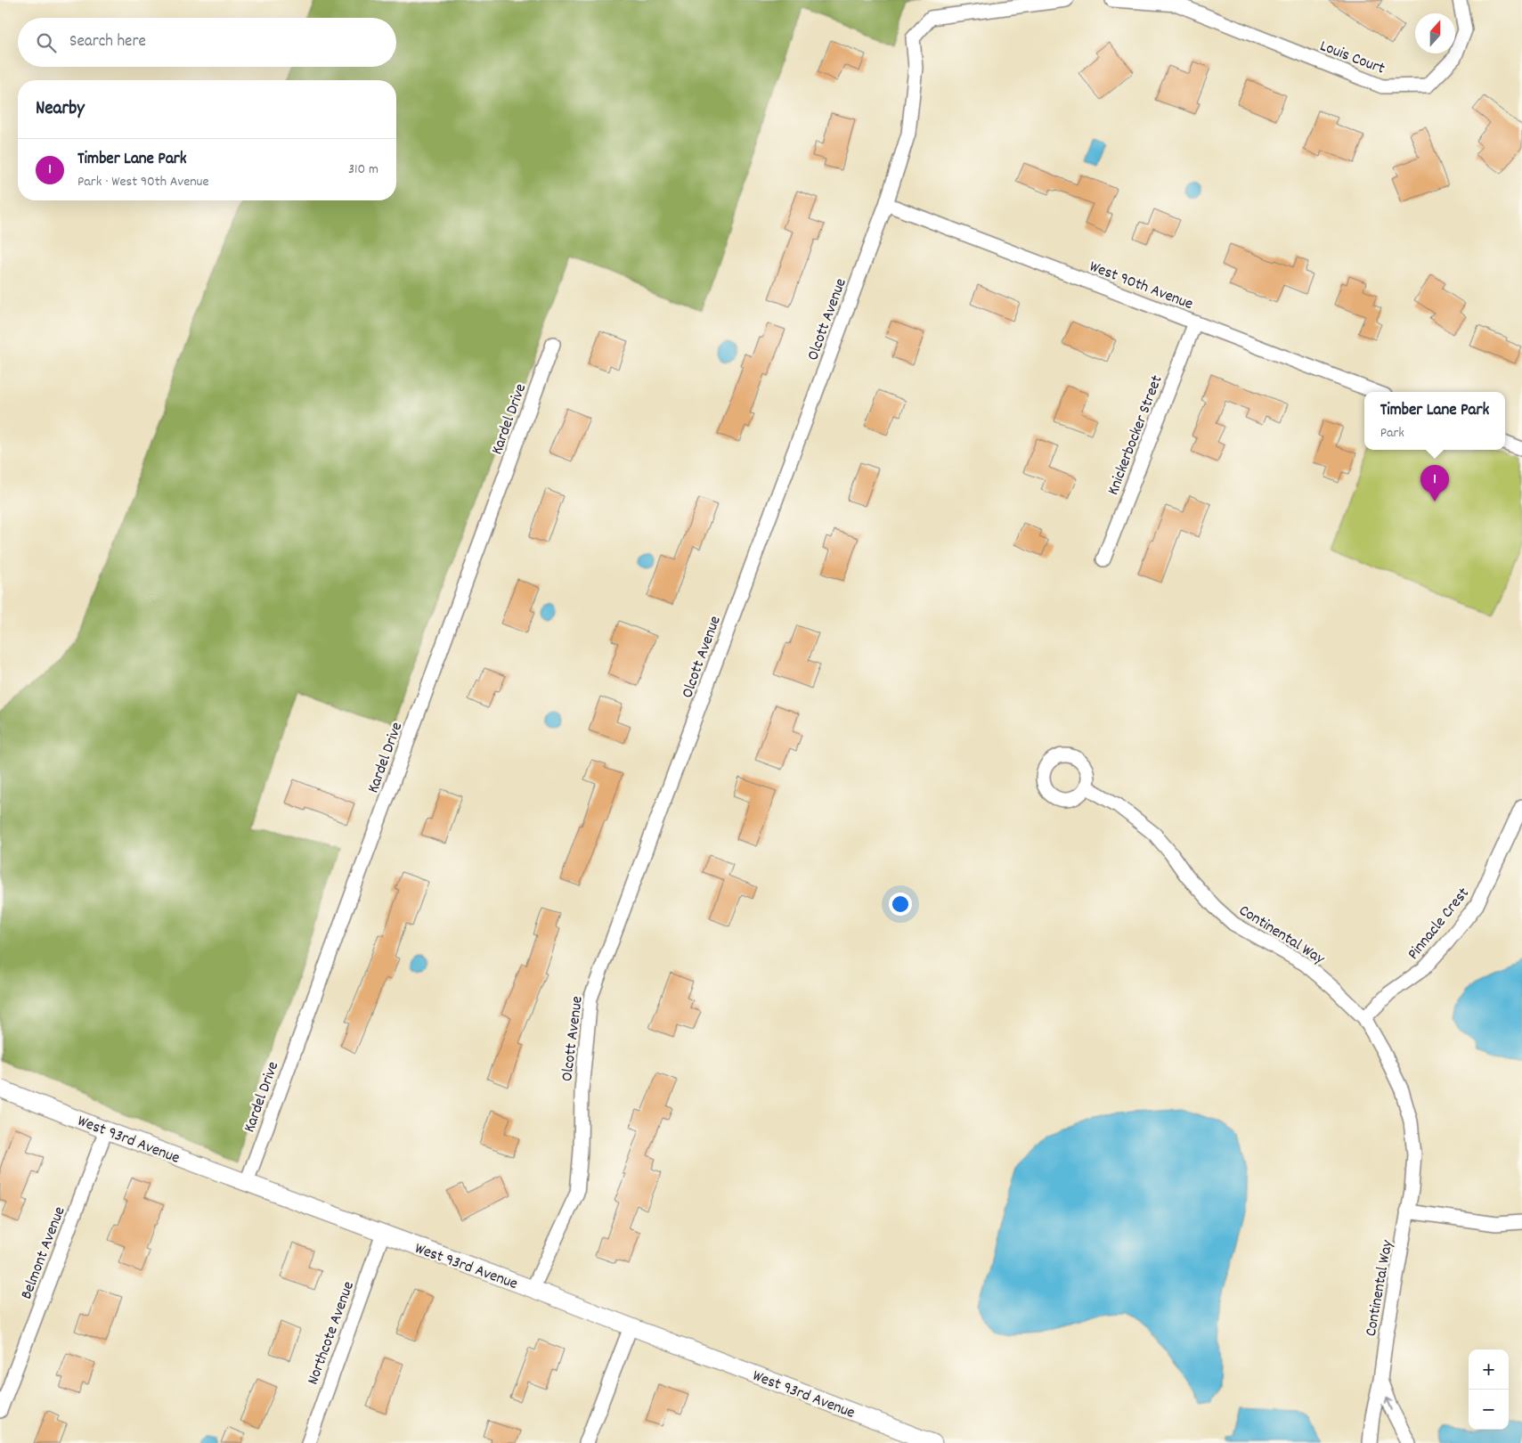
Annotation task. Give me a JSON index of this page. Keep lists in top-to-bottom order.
{
  "streets": {
    "street": [
      "Louis Court",
      "West 90th Avenue",
      "Olcott Avenue",
      "Kardel Drive",
      "Knickerbocker Street",
      "Pinnacle Crest",
      "Continental Way",
      "West 93rd Avenue",
      "Belmont Avenue",
      "Northcote Avenue"
    ]
  },
  "crossings": [
    ["West 90th Avenue", "Olcott Avenue"],
    ["West 90th Avenue", "Knickerbocker Street"],
    ["Olcott Avenue", "West 93rd Avenue"],
    ["Kardel Drive", "West 93rd Avenue"],
    ["Pinnacle Crest", "Continental Way"],
    ["West 93rd Avenue", "Belmont Avenue"],
    ["West 93rd Avenue", "Northcote Avenue"]
  ],
  "north": "top",
  "page": {
    "search": "Search here",
    "heading": "Nearby",
    "list": [
      {
        "mark": "1",
        "name": "Timber Lane Park",
        "note": "Park · West 90th Avenue",
        "value": "310 m"
      }
    ],
    "popup": ["Timber Lane Park", "Park"],
    "pins": "1",
    "map_buttons": ["+", "−"]
  }
}
